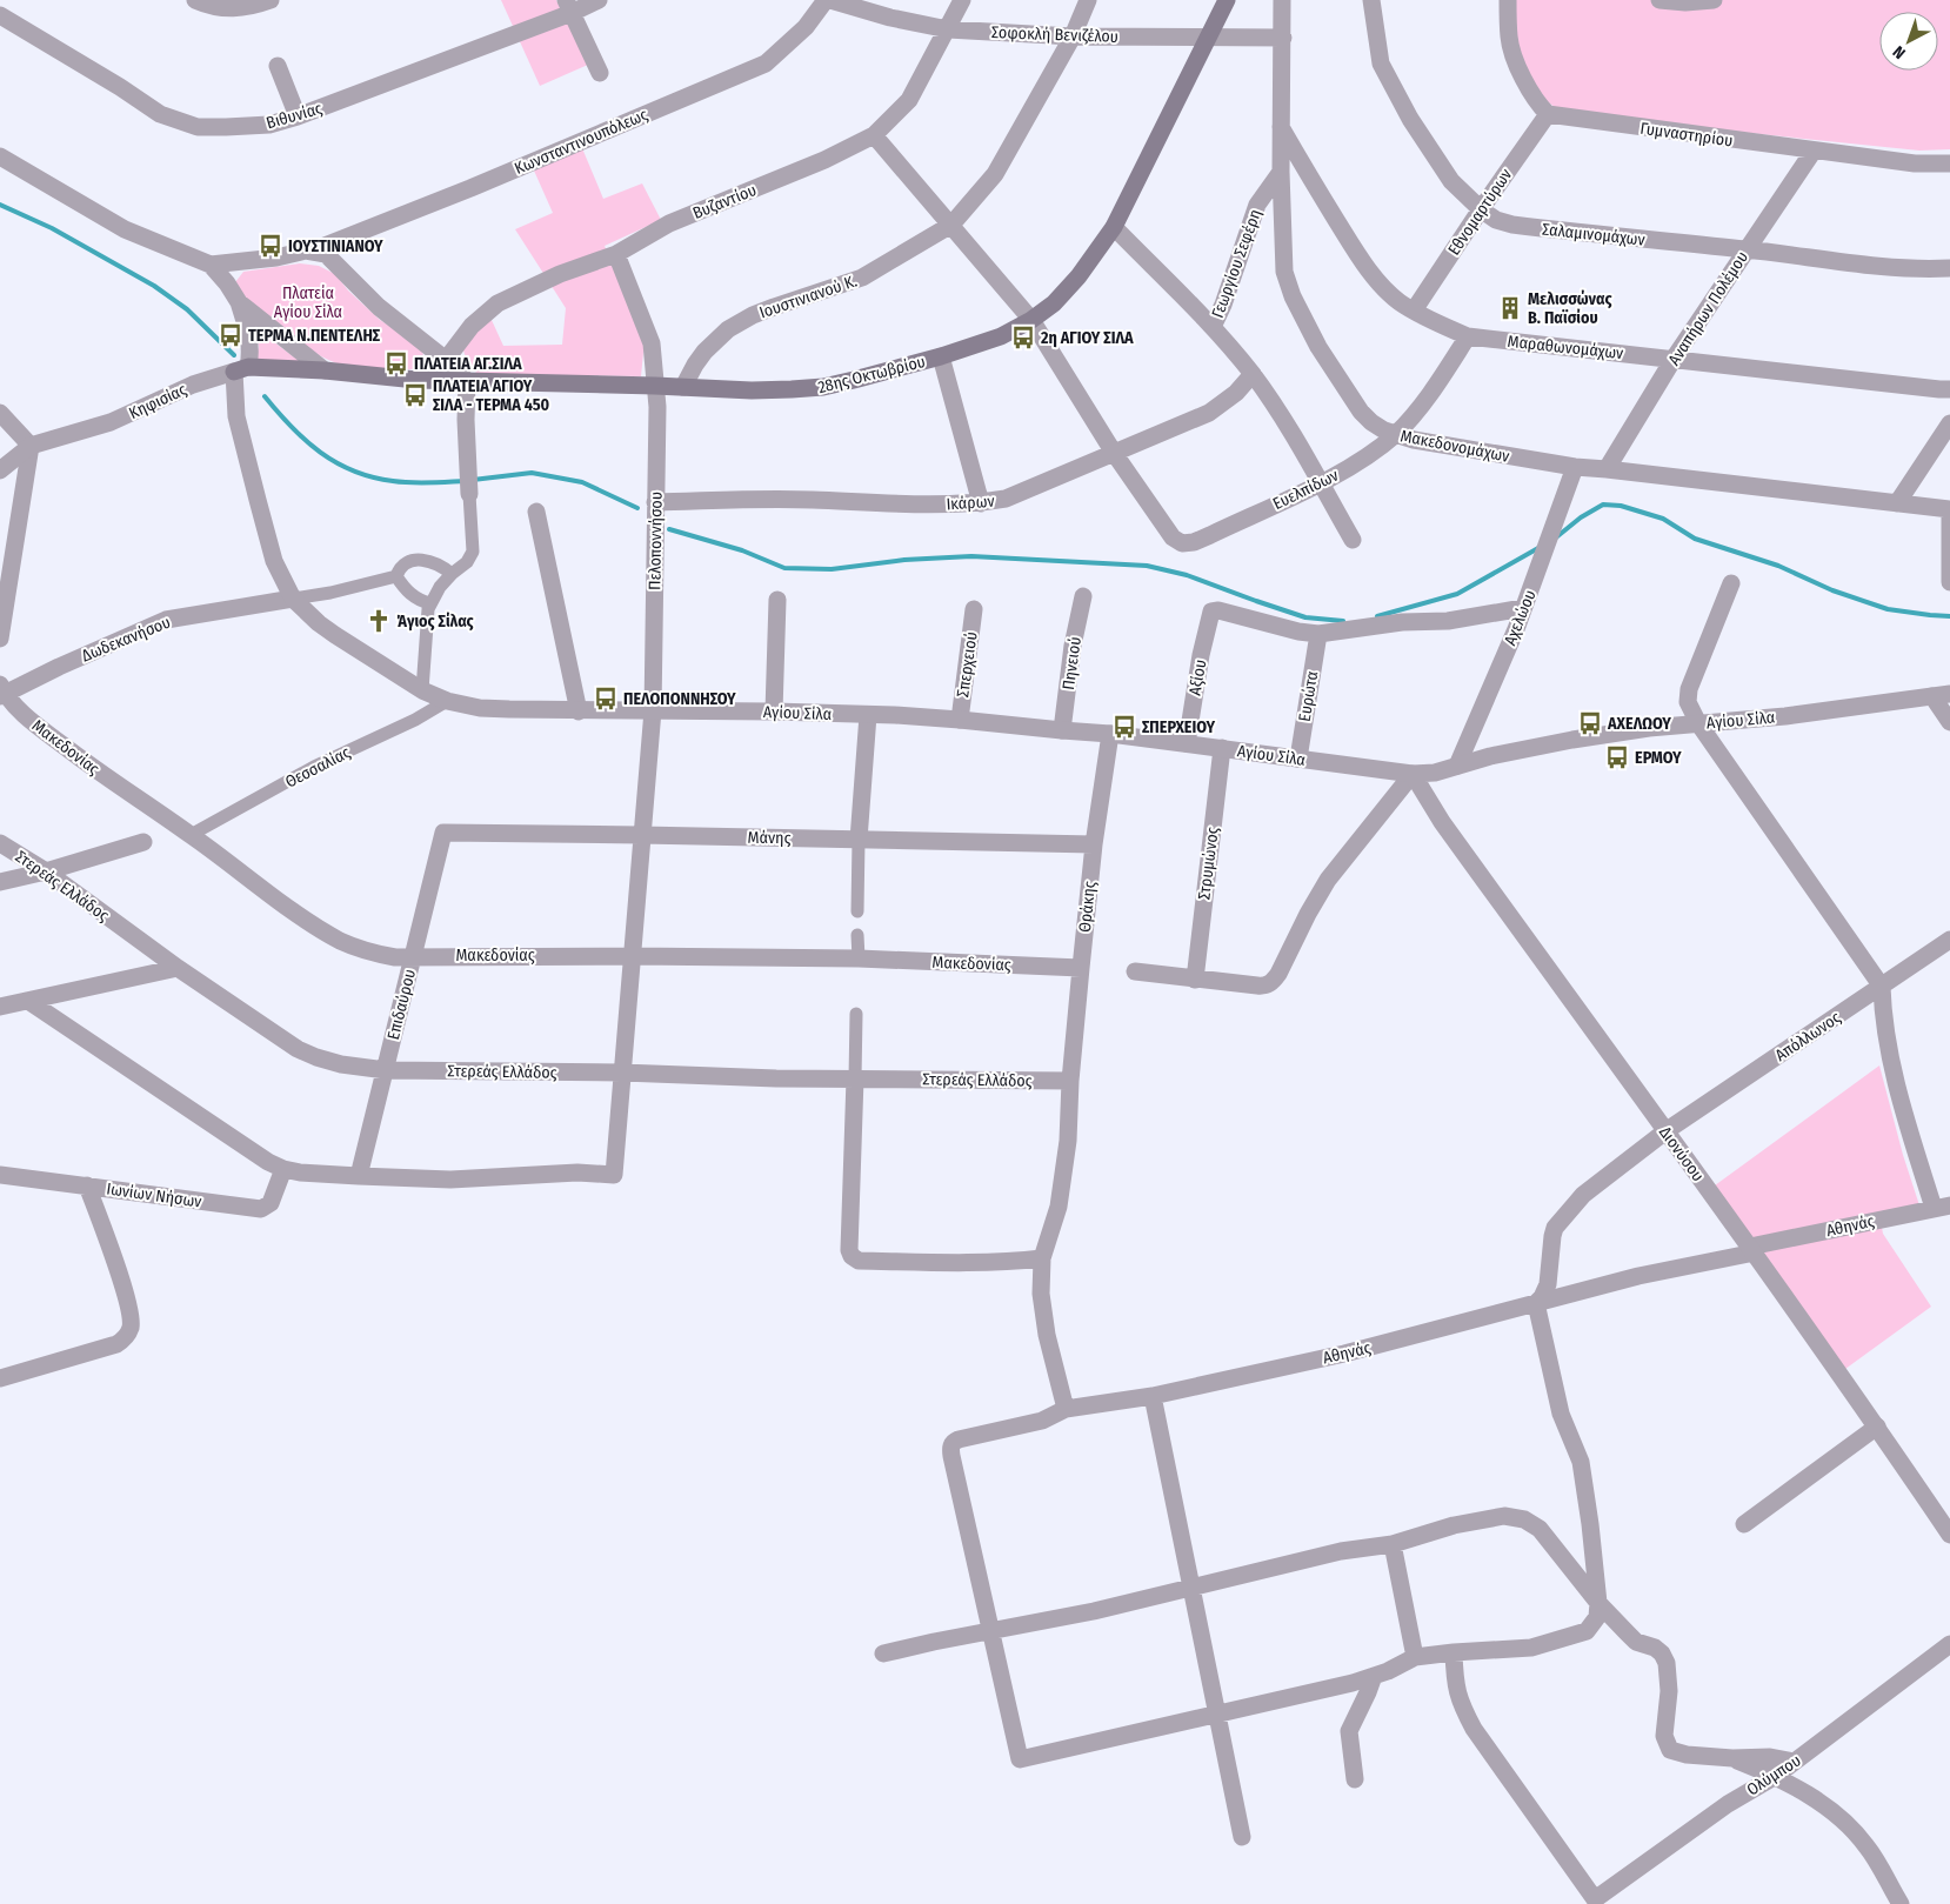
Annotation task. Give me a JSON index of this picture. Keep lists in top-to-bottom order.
{
  "streets": {
    "main road": ["28ης Οκτωβρίου", "Κηφισίας"],
    "street": [
      "Σοφοκλή Βενιζέλου",
      "Βιθυνίας",
      "Γυμναστηρίου",
      "Κωνσταντινουπόλεως",
      "Βυζαντίου",
      "Εθνομαρτύρων",
      "Σαλαμινομάχων",
      "Γεωργίου Σεφέρη",
      "Ιουστινιανού Κ.",
      "Αναπήρων Πολέμου",
      "Μαραθωνομάχων",
      "Μακεδονομάχων",
      "Ευελπίδων",
      "Ικάρων",
      "Πελοποννήσου",
      "Αχελώου",
      "Δωδεκανήσου",
      "Πηνειού",
      "Σπερχειού",
      "Αξίου",
      "Ευρώτα",
      "Αγίου Σίλα",
      "Μακεδονίας",
      "Θεσσαλίας",
      "Μάνης",
      "Στρυμώνος",
      "Στερεάς Ελλάδος",
      "Θράκης",
      "Επιδαύρου",
      "Απόλλωνος",
      "Διονύσου",
      "Ιωνίων Νήσων",
      "Αθηνάς",
      "Ολύμπου"
    ]
  },
  "crossings": [
    ["Σοφοκλή Βενιζέλου", "Βυζαντίου"],
    ["Σοφοκλή Βενιζέλου", "Ιουστινιανού Κ."],
    ["Σοφοκλή Βενιζέλου", "28ης Οκτωβρίου"],
    ["Σοφοκλή Βενιζέλου", "Μακεδονομάχων"],
    ["Γυμναστηρίου", "Εθνομαρτύρων"],
    ["Γυμναστηρίου", "Αναπήρων Πολέμου"],
    ["Βυζαντίου", "Ευελπίδων"],
    ["Βυζαντίου", "Πελοποννήσου"],
    ["Εθνομαρτύρων", "Σαλαμινομάχων"],
    ["Εθνομαρτύρων", "Μαραθωνομάχων"],
    ["Σαλαμινομάχων", "Αναπήρων Πολέμου"],
    ["Γεωργίου Σεφέρη", "Μακεδονομάχων"],
    ["Ιουστινιανού Κ.", "28ης Οκτωβρίου"],
    ["Ιουστινιανού Κ.", "Ευελπίδων"],
    ["Αναπήρων Πολέμου", "Μαραθωνομάχων"],
    ["Αναπήρων Πολέμου", "Μακεδονομάχων"],
    ["Μαραθωνομάχων", "Μακεδονομάχων"],
    ["Μαραθωνομάχων", "Ευελπίδων"],
    ["28ης Οκτωβρίου", "Κηφισίας"],
    ["28ης Οκτωβρίου", "Ευελπίδων"],
    ["28ης Οκτωβρίου", "Πελοποννήσου"],
    ["Κηφισίας", "Αγίου Σίλα"],
    ["Μακεδονομάχων", "Ευελπίδων"],
    ["Μακεδονομάχων", "Αχελώου"],
    ["Ευελπίδων", "Ικάρων"],
    ["Ικάρων", "Πελοποννήσου"],
    ["Πελοποννήσου", "Αγίου Σίλα"],
    ["Πελοποννήσου", "Μακεδονίας"],
    ["Πελοποννήσου", "Μάνης"],
    ["Πελοποννήσου", "Στερεάς Ελλάδος"],
    ["Πελοποννήσου", "Επιδαύρου"],
    ["Αχελώου", "Αγίου Σίλα"],
    ["Δωδεκανήσου", "Αγίου Σίλα"],
    ["Δωδεκανήσου", "Μακεδονίας"],
    ["Πηνειού", "Αγίου Σίλα"],
    ["Σπερχειού", "Αγίου Σίλα"],
    ["Αξίου", "Ευρώτα"],
    ["Αξίου", "Αγίου Σίλα"],
    ["Ευρώτα", "Αγίου Σίλα"],
    ["Αγίου Σίλα", "Θεσσαλίας"],
    ["Αγίου Σίλα", "Στρυμώνος"],
    ["Αγίου Σίλα", "Θράκης"],
    ["Αγίου Σίλα", "Διονύσου"],
    ["Μακεδονίας", "Θεσσαλίας"],
    ["Μακεδονίας", "Θράκης"],
    ["Μακεδονίας", "Επιδαύρου"],
    ["Μάνης", "Θράκης"],
    ["Μάνης", "Επιδαύρου"],
    ["Στερεάς Ελλάδος", "Θράκης"],
    ["Στερεάς Ελλάδος", "Επιδαύρου"],
    ["Θράκης", "Αθηνάς"],
    ["Απόλλωνος", "Διονύσου"],
    ["Απόλλωνος", "Αθηνάς"],
    ["Διονύσου", "Αθηνάς"]
  ],
  "parks": ["Πλατεία Αγίου Σίλα"],
  "places": {
    "bus stop": [
      "ΙΟΥΣΤΙΝΙΑΝΟΥ",
      "ΤΕΡΜΑ Ν.ΠΕΝΤΕΛΗΣ",
      "2η ΑΓΙΟΥ ΣΙΛΑ",
      "ΠΛΑΤΕΙΑ ΑΓ.ΣΙΛΑ",
      "ΠΛΑΤΕΙΑ ΑΓΙΟΥ ΣΙΛΑ - ΤΕΡΜΑ 450",
      "ΠΕΛΟΠΟΝΝΗΣΟΥ",
      "ΑΧΕΛΩΟΥ",
      "ΣΠΕΡΧΕΙΟΥ",
      "ΕΡΜΟΥ"
    ],
    "building": ["Μελισσώνας B. Παϊσίου"],
    "church": ["Άγιος Σίλας"]
  },
  "north": "bottom left"
}
